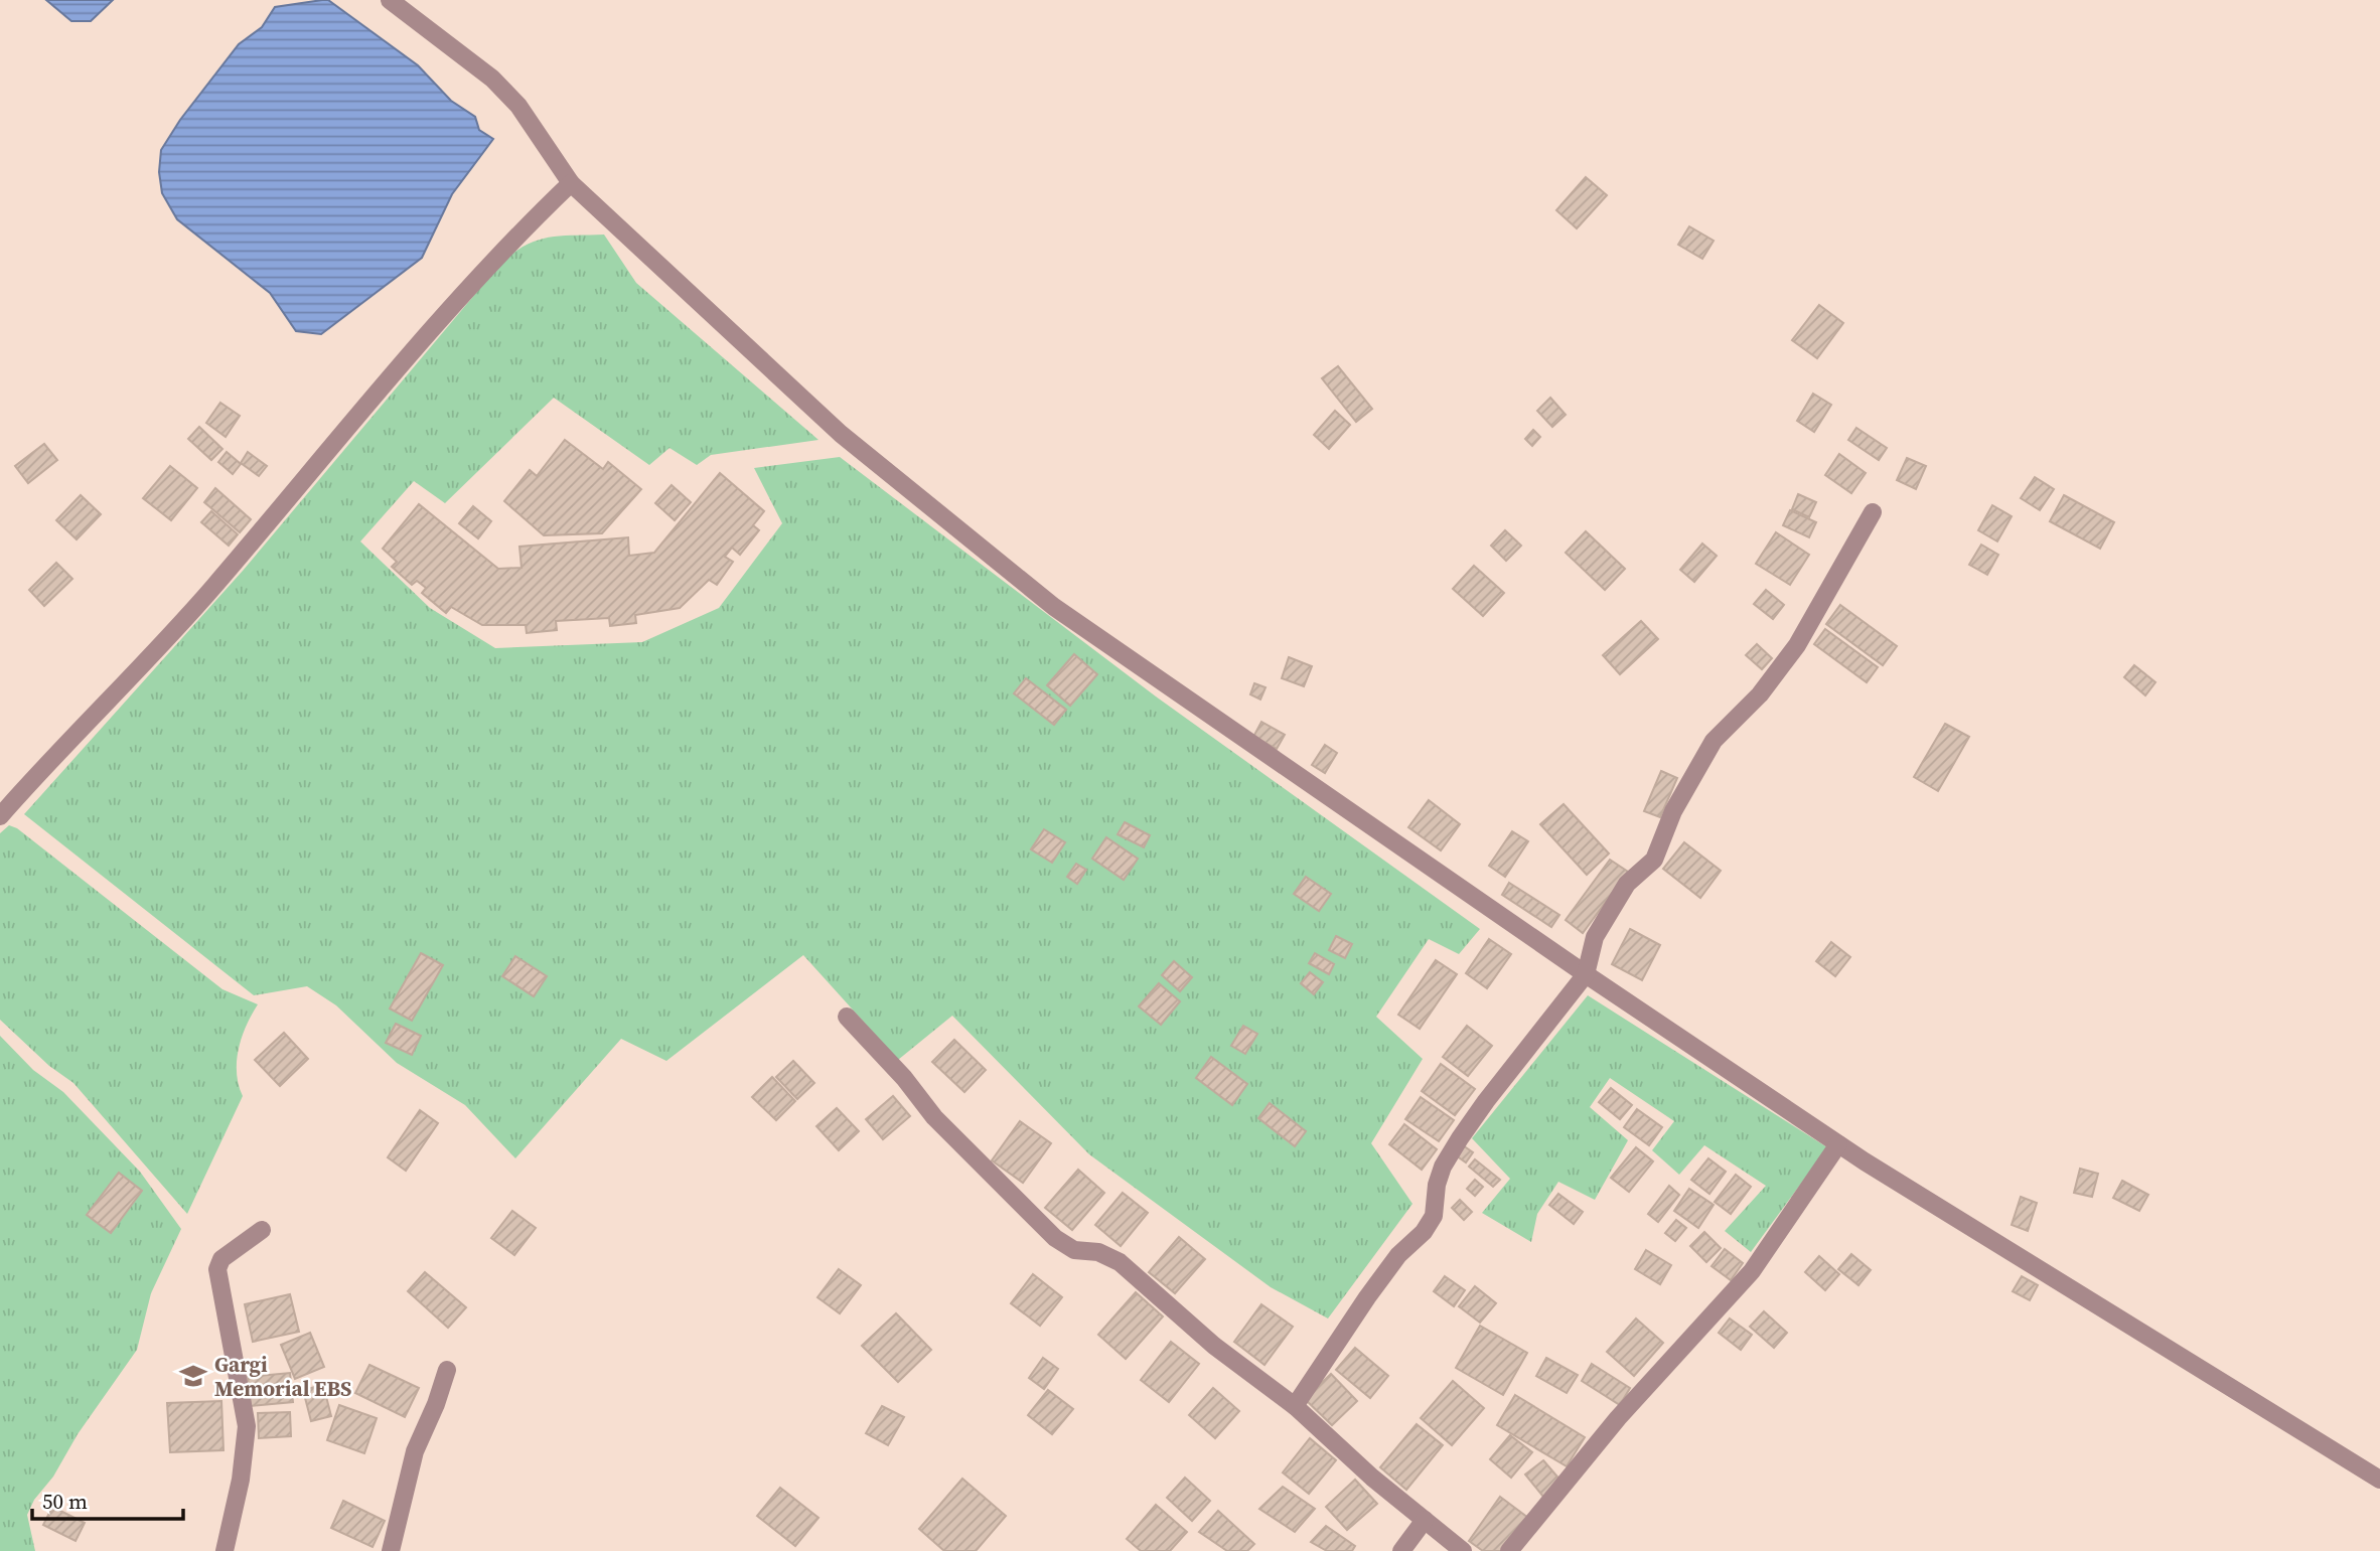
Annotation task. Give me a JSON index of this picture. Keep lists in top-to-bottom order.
{
  "places": {
    "school or university": ["Gargi Memorial EBS"]
  },
  "scale_bar": "50 m"
}
